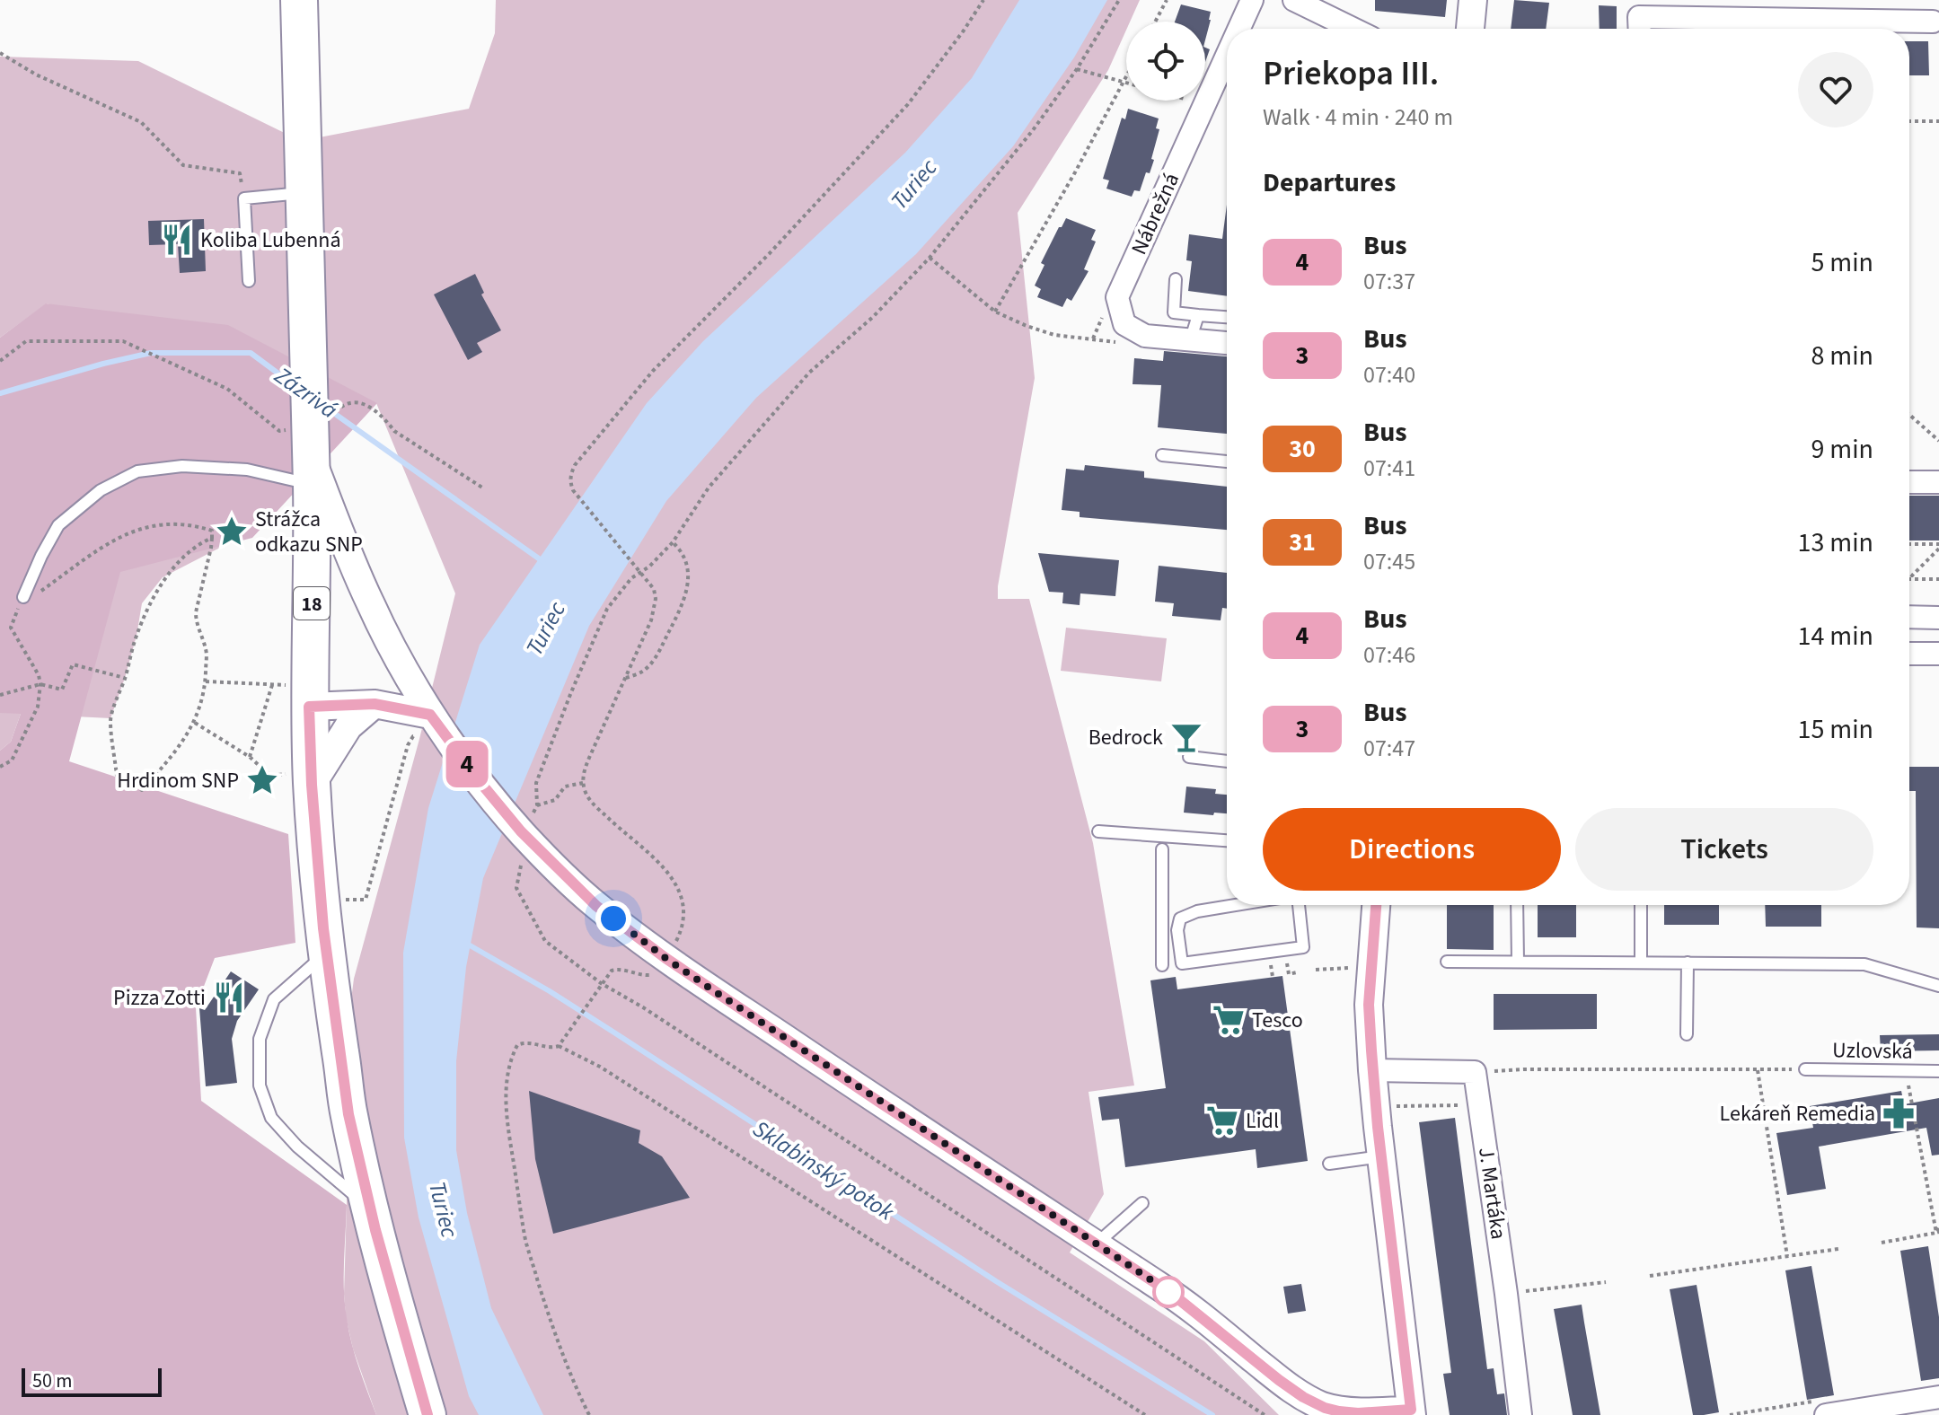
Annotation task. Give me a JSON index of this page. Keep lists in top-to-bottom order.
{
  "streets": {
    "main road": ["18"],
    "street": ["Nábrežná", "J. Martáka"],
    "lane": ["Uzlovská"]
  },
  "water": ["Turiec", "Zázrivá", "Sklabinský potok"],
  "places": {
    "restaurant": ["Koliba Lubenná", "Pizza Zotti"],
    "place": ["Strážca odkazu SNP", "Hrdinom SNP"],
    "bar": ["Bedrock"],
    "supermarket": ["Tesco", "Lidl"],
    "pharmacy": ["Lekáreň Remedia"]
  },
  "lines": ["bus line 4"],
  "scale_bar": "50 m",
  "page": {
    "on_map": "4",
    "heading": [
      ["Priekopa III.", "Walk · 4 min · 240 m"],
      "Departures"
    ],
    "list": [
      {
        "mark": "4",
        "name": "Bus",
        "note": "07:37",
        "value": "5 min"
      },
      {
        "mark": "3",
        "name": "Bus",
        "note": "07:40",
        "value": "8 min"
      },
      {
        "mark": "30",
        "name": "Bus",
        "note": "07:41",
        "value": "9 min"
      },
      {
        "mark": "31",
        "name": "Bus",
        "note": "07:45",
        "value": "13 min"
      },
      {
        "mark": "4",
        "name": "Bus",
        "note": "07:46",
        "value": "14 min"
      },
      {
        "mark": "3",
        "name": "Bus",
        "note": "07:47",
        "value": "15 min"
      }
    ],
    "buttons": ["Directions", "Tickets"],
    "scale": "50 m"
  }
}
